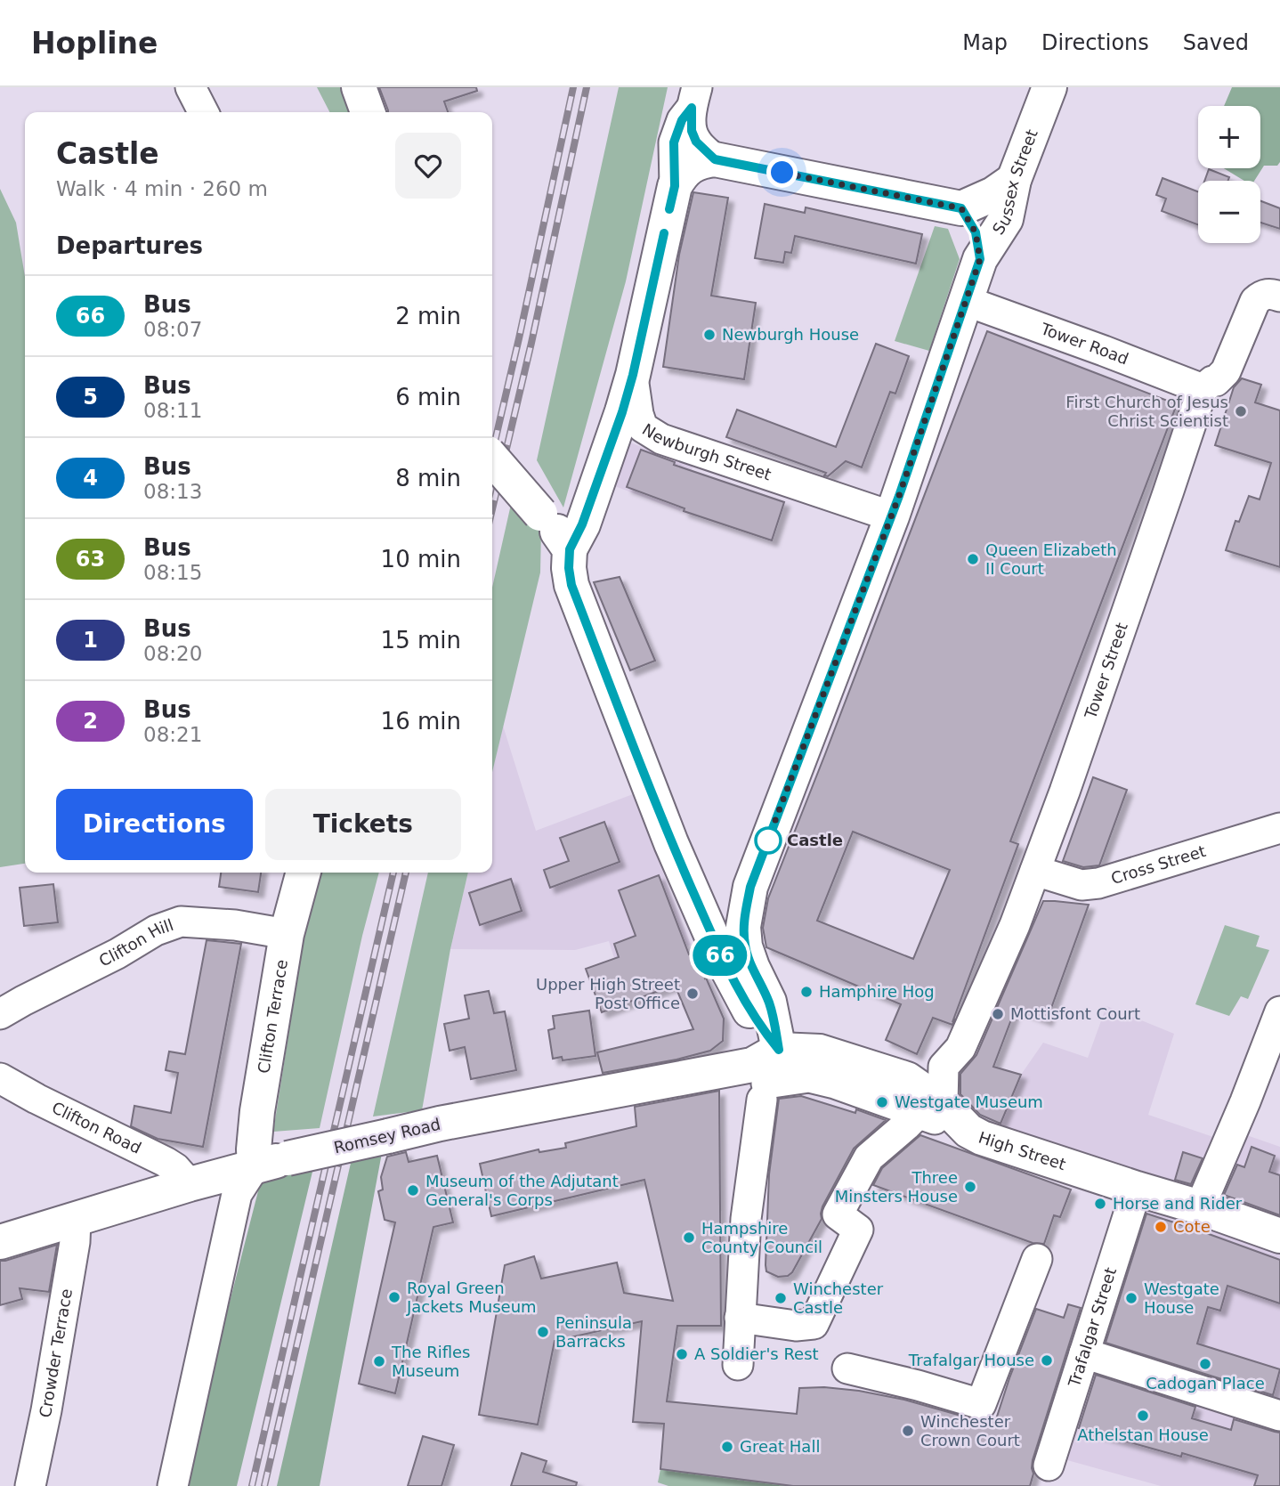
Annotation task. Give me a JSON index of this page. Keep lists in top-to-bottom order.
{
  "streets": {
    "main road": [
      "Sussex Street",
      "Clifton Terrace",
      "Romsey Road",
      "High Street"
    ],
    "street": [
      "Tower Road",
      "Newburgh Street",
      "Tower Street",
      "Cross Street",
      "Clifton Hill",
      "Clifton Road",
      "Trafalgar Street",
      "Crowder Terrace"
    ]
  },
  "crossings": [
    ["Sussex Street", "Tower Road"],
    ["Sussex Street", "Newburgh Street"],
    ["Sussex Street", "Romsey Road"],
    ["Sussex Street", "High Street"],
    ["Tower Road", "Tower Street"],
    ["Tower Street", "Cross Street"],
    ["Clifton Hill", "Clifton Terrace"],
    ["Clifton Terrace", "Romsey Road"],
    ["Clifton Road", "Romsey Road"],
    ["Romsey Road", "High Street"],
    ["Romsey Road", "Crowder Terrace"],
    ["High Street", "Trafalgar Street"]
  ],
  "places": [
    "Newburgh House",
    "First Church of Jesus Christ Scientist",
    "Queen Elizabeth II Court",
    "Castle",
    "Hamphire Hog",
    "Upper High Street Post Office",
    "Mottisfont Court",
    "Westgate Museum",
    "Three Minsters House",
    "Museum of the Adjutant General's Corps",
    "Horse and Rider",
    "Cote",
    "Hampshire County Council",
    "Royal Green Jackets Museum",
    "Winchester Castle",
    "Westgate House",
    "Peninsula Barracks",
    "A Soldier's Rest",
    "Trafalgar House",
    "The Rifles Museum",
    "Cadogan Place",
    "Athelstan House",
    "Winchester Crown Court",
    "Great Hall"
  ],
  "lines": ["bus line 66"],
  "page": {
    "header": "Hopline",
    "nav": ["Map", "Directions", "Saved"],
    "on_map": "66",
    "map_buttons": ["+", "−"],
    "heading": [
      ["Castle", "Walk · 4 min · 260 m"],
      "Departures"
    ],
    "list": [
      {
        "mark": "66",
        "name": "Bus",
        "note": "08:07",
        "value": "2 min"
      },
      {
        "mark": "5",
        "name": "Bus",
        "note": "08:11",
        "value": "6 min"
      },
      {
        "mark": "4",
        "name": "Bus",
        "note": "08:13",
        "value": "8 min"
      },
      {
        "mark": "63",
        "name": "Bus",
        "note": "08:15",
        "value": "10 min"
      },
      {
        "mark": "1",
        "name": "Bus",
        "note": "08:20",
        "value": "15 min"
      },
      {
        "mark": "2",
        "name": "Bus",
        "note": "08:21",
        "value": "16 min"
      }
    ],
    "buttons": ["Directions", "Tickets"]
  }
}
